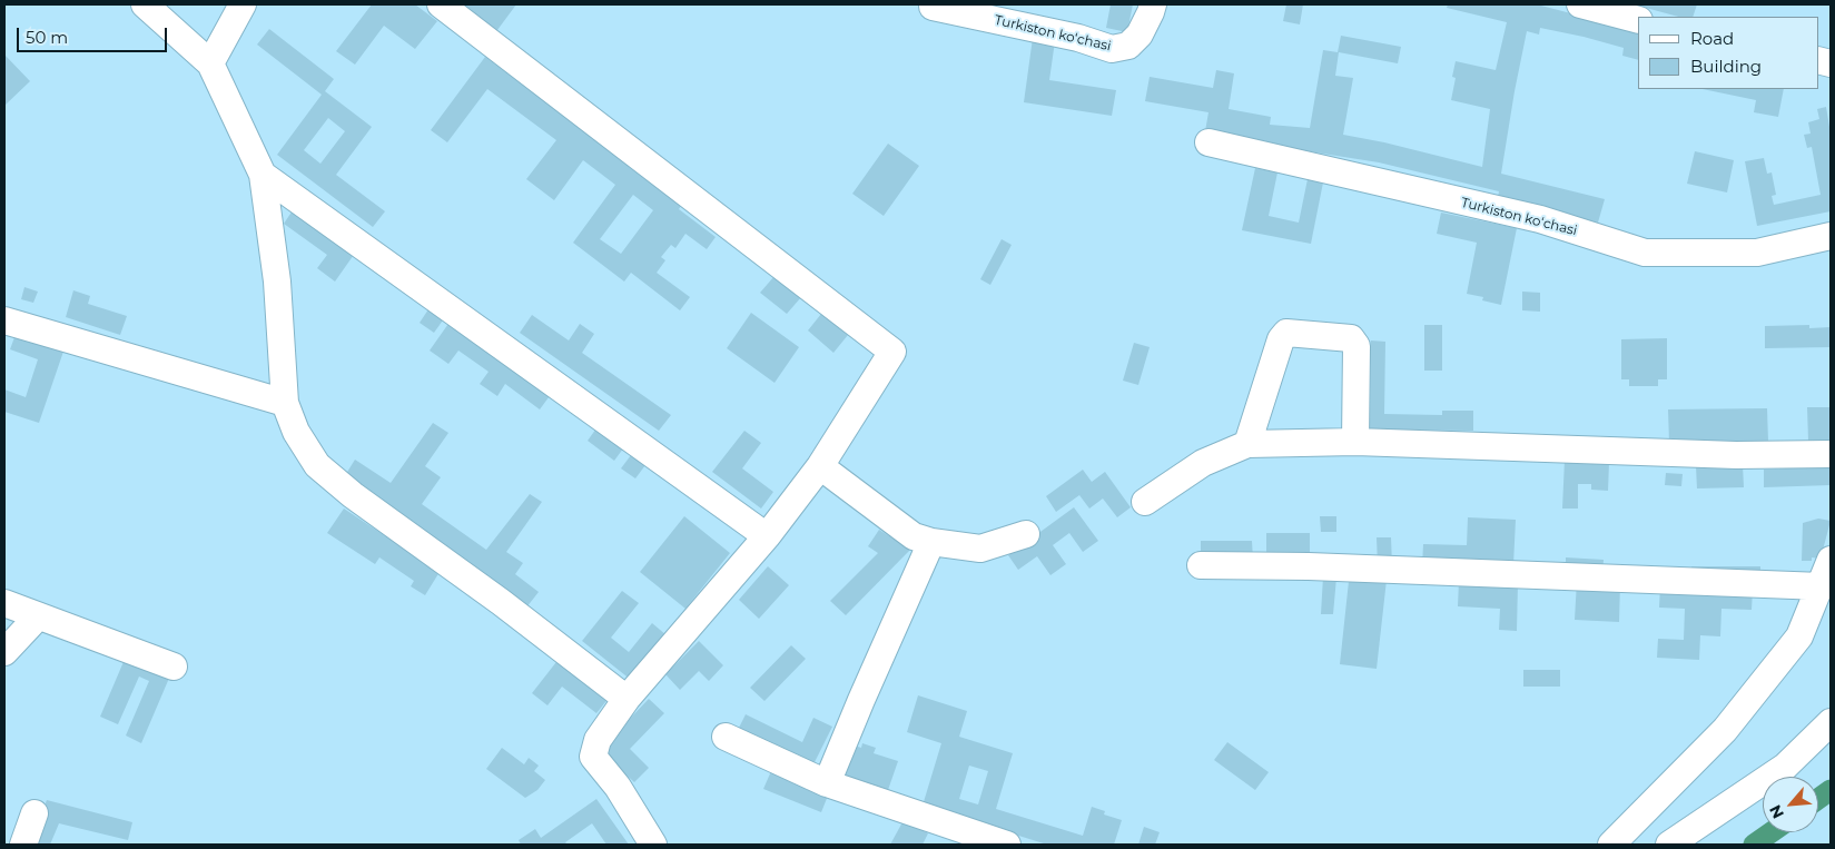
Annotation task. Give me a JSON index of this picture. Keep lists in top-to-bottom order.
{
  "streets": {
    "street": ["Turkiston koʻchasi"]
  },
  "legend": ["Road", "Building"],
  "scale_bar": "50 m",
  "north": "bottom left"
}
